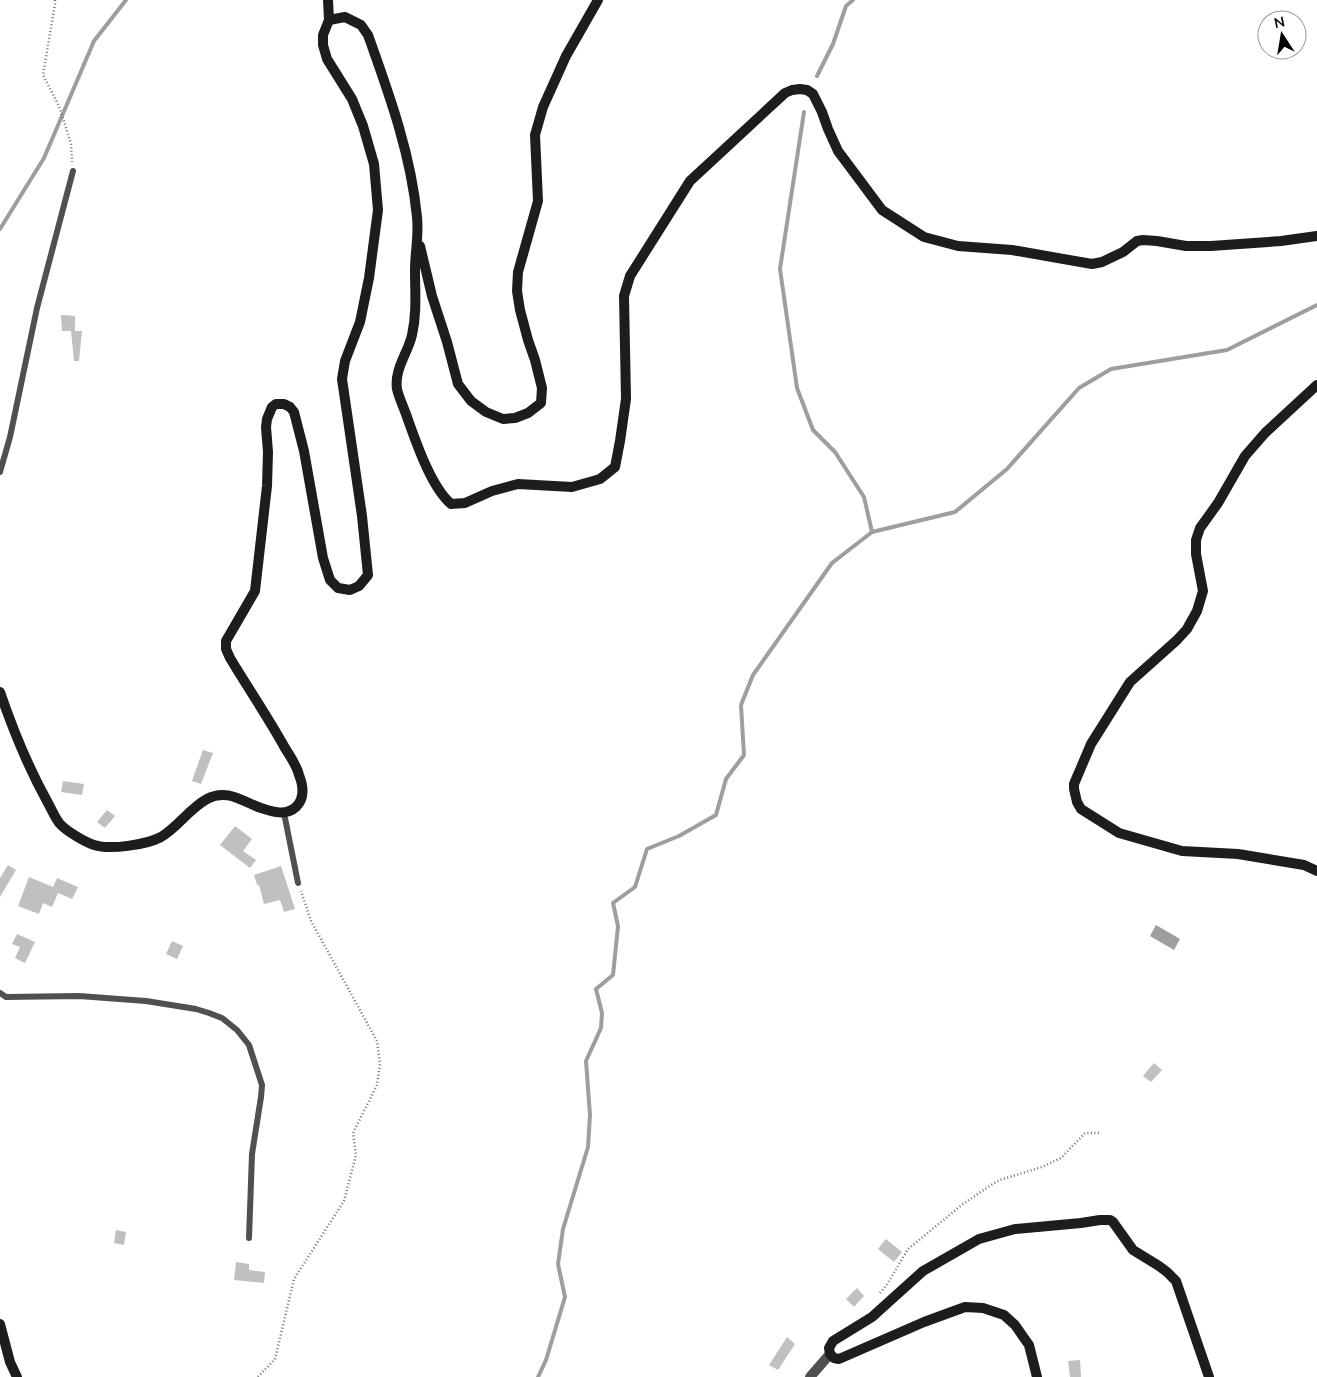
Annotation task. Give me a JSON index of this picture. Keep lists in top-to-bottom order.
{
  "north": "top"
}
